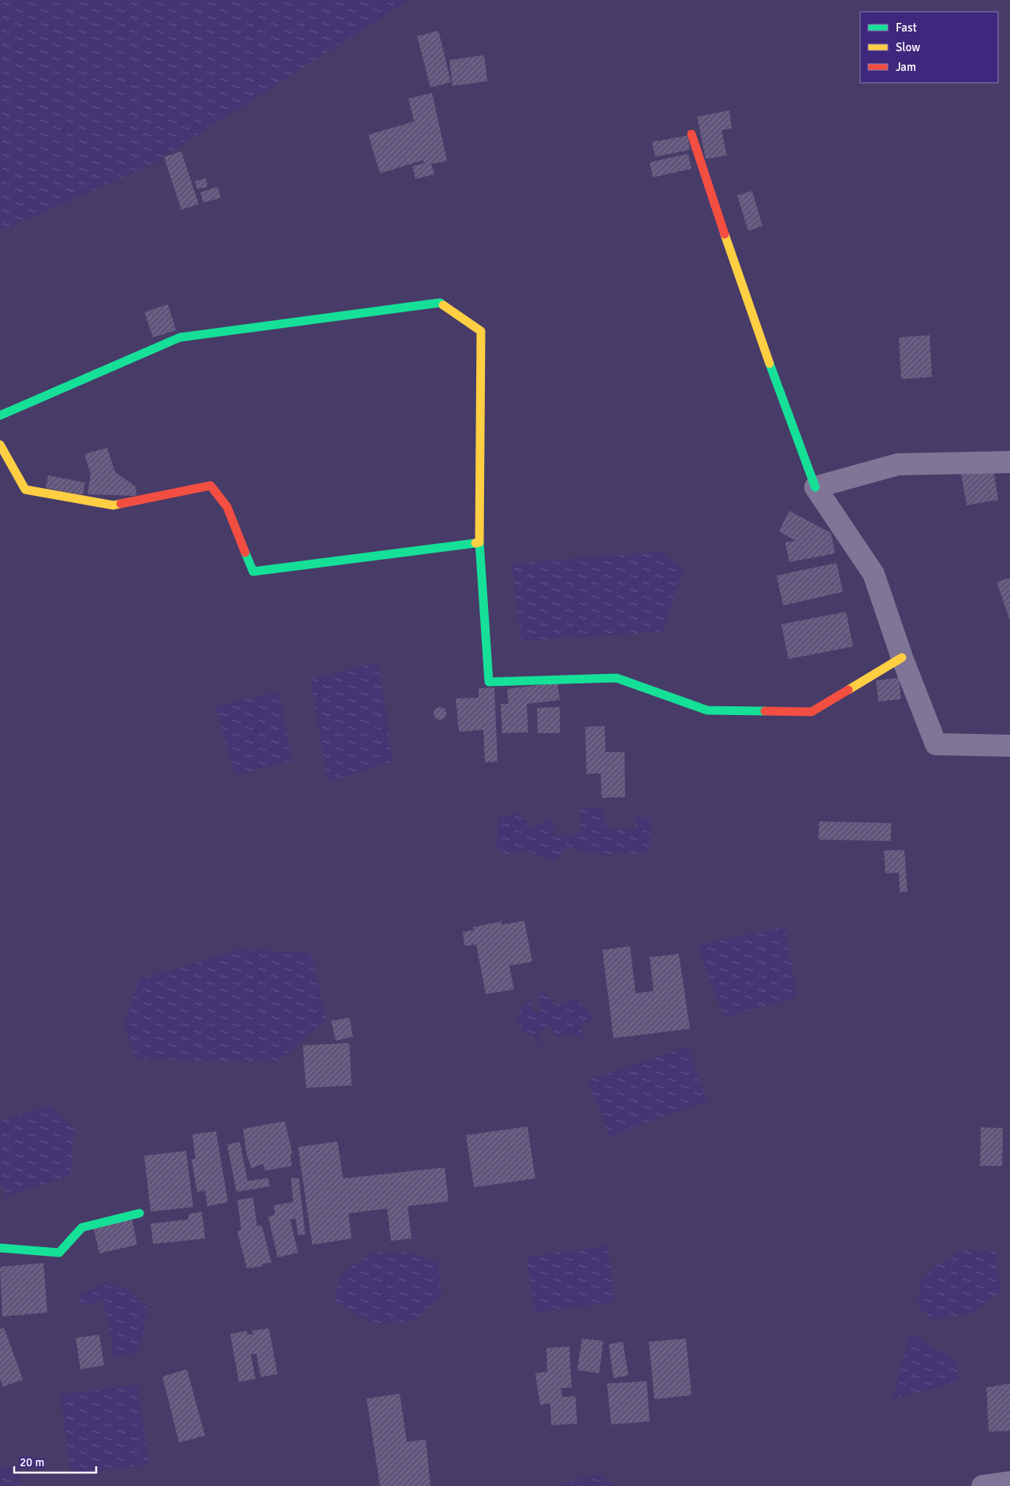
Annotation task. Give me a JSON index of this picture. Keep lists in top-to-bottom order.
{
  "legend": ["Fast", "Slow", "Jam"],
  "scale_bar": "20 m"
}
